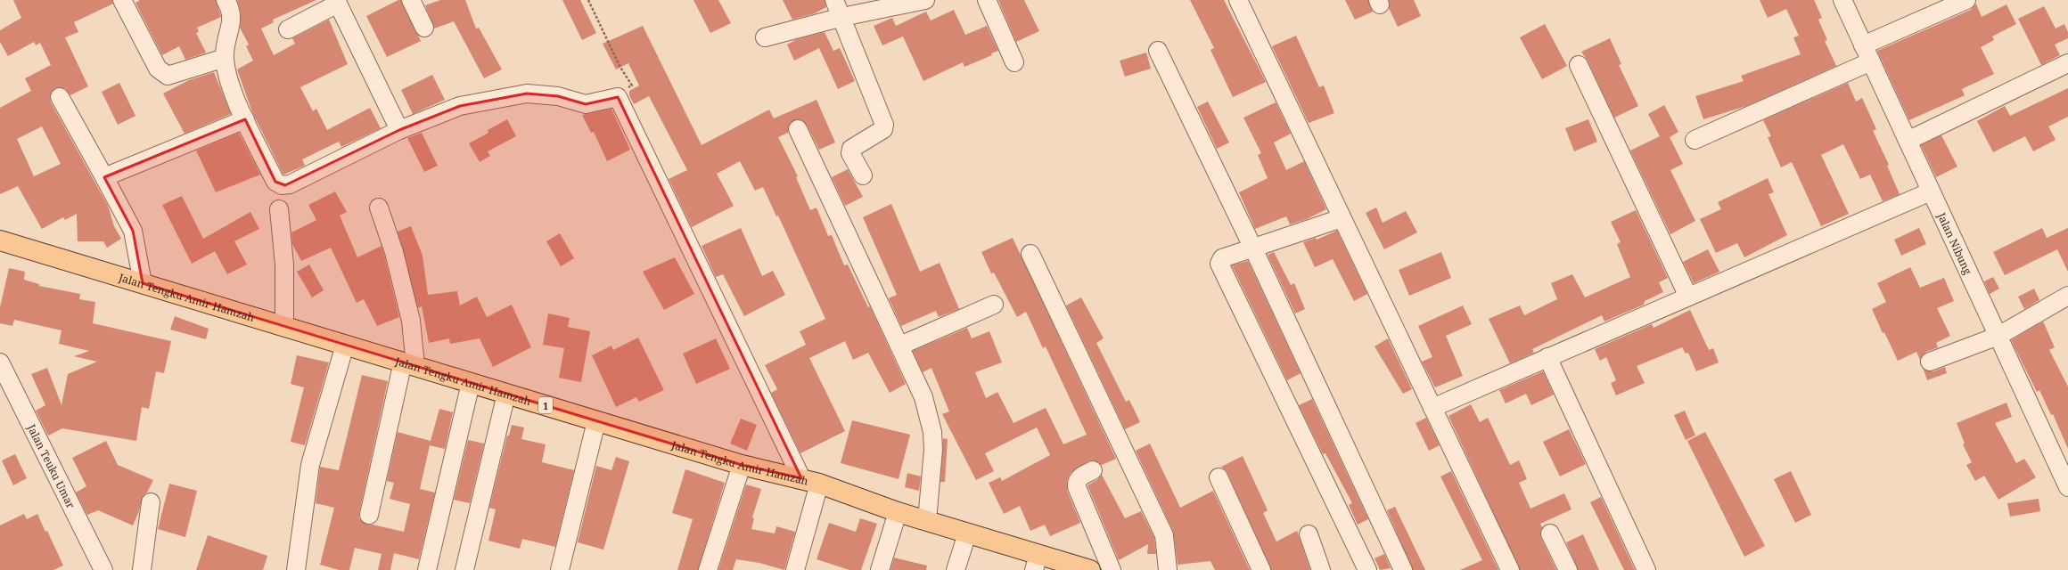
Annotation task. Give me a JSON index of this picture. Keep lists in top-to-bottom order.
{
  "streets": {
    "main road": ["Jalan Tengku Amir Hamzah", "1"],
    "street": ["Jalan Nibung", "Jalan Teuku Umar"]
  }
}
